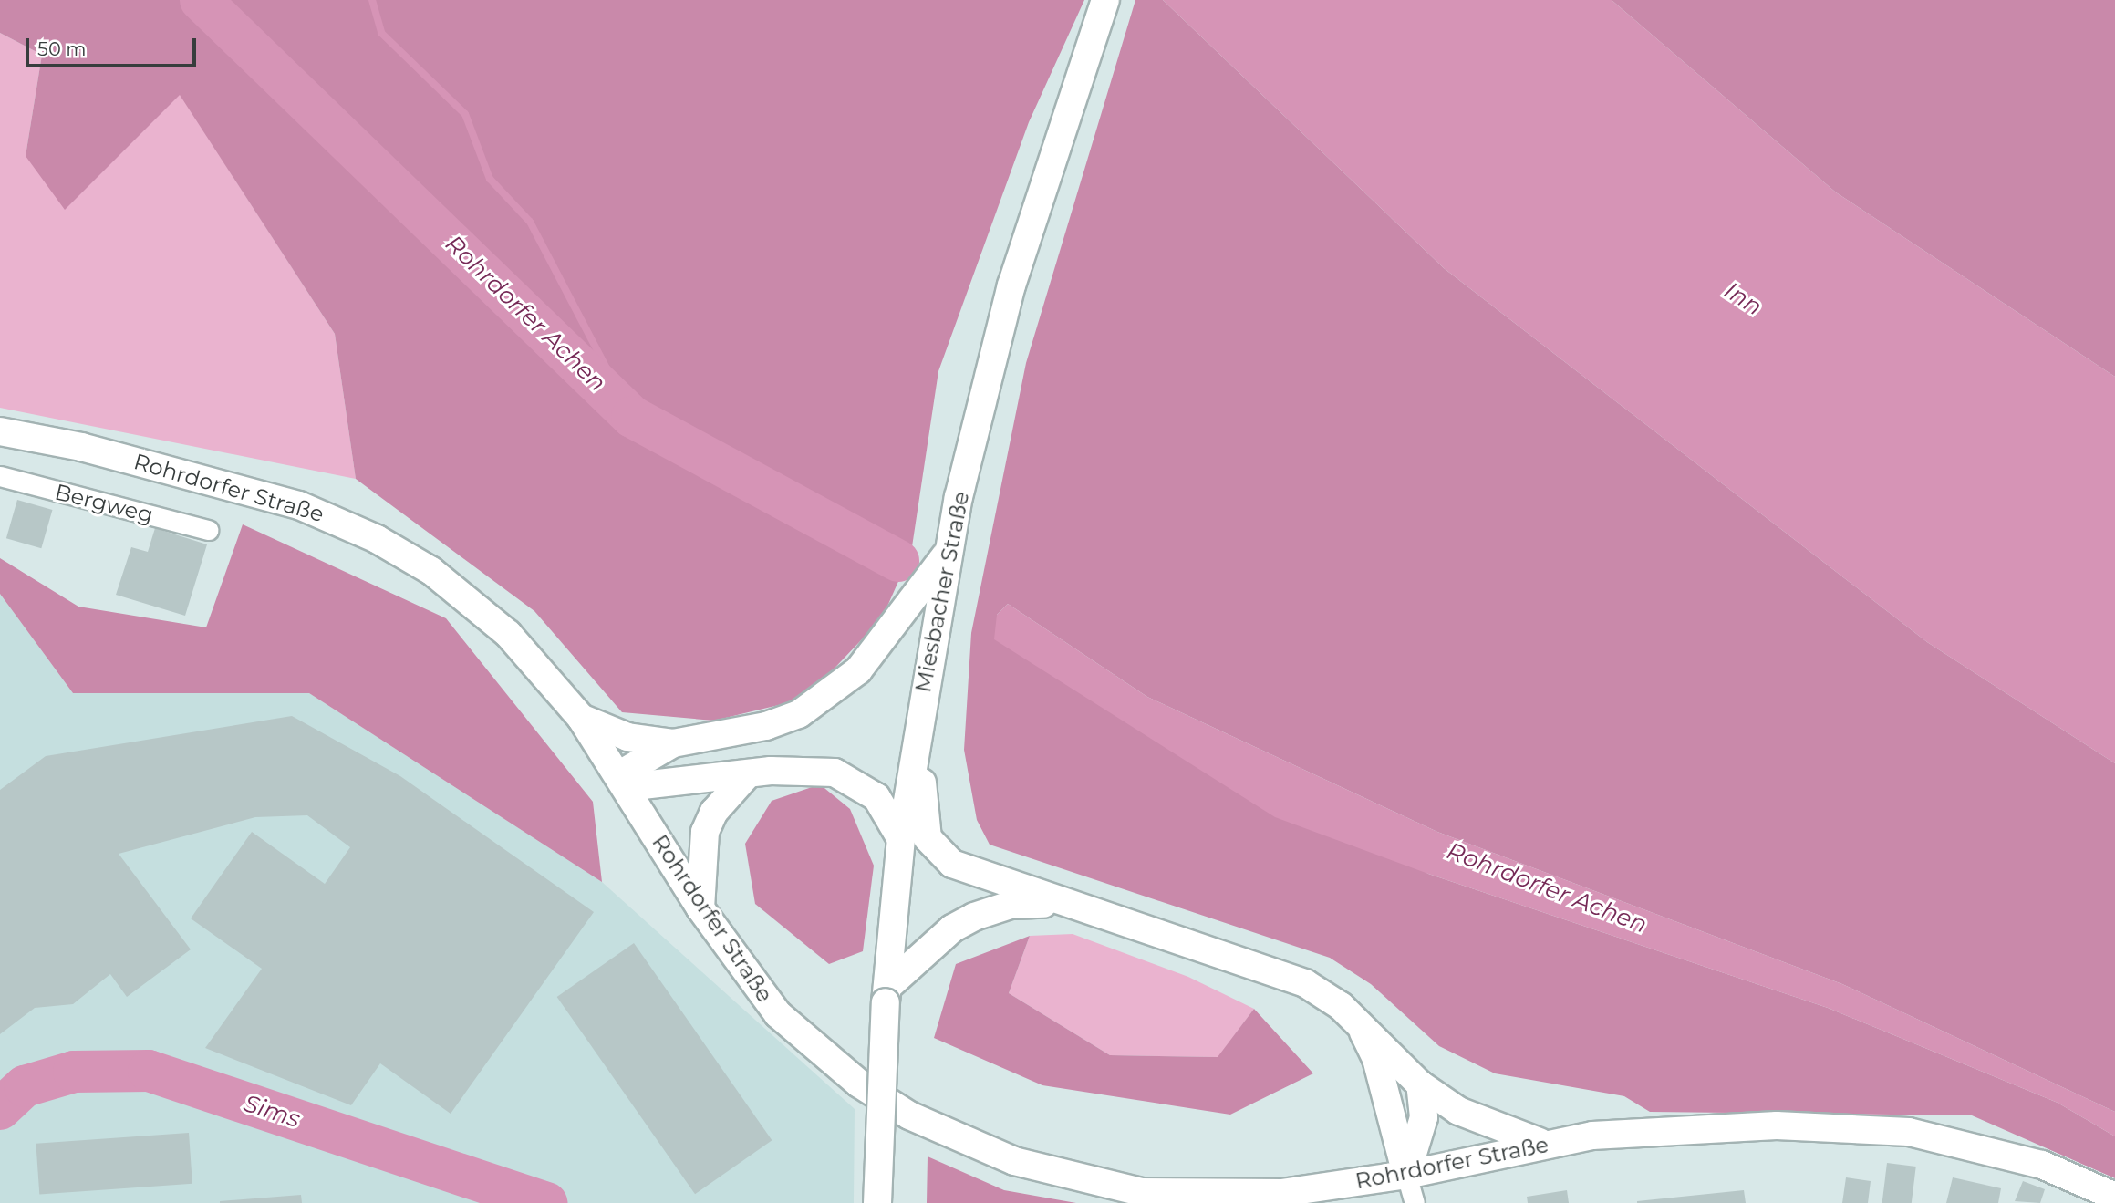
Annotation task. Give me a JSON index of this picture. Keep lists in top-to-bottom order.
{
  "streets": {
    "main road": ["Rohrdorfer Straße", "Miesbacher Straße"],
    "street": ["Bergweg"]
  },
  "water": ["Inn", "Rohrdorfer Achen", "Sims"],
  "scale_bar": "50 m"
}
